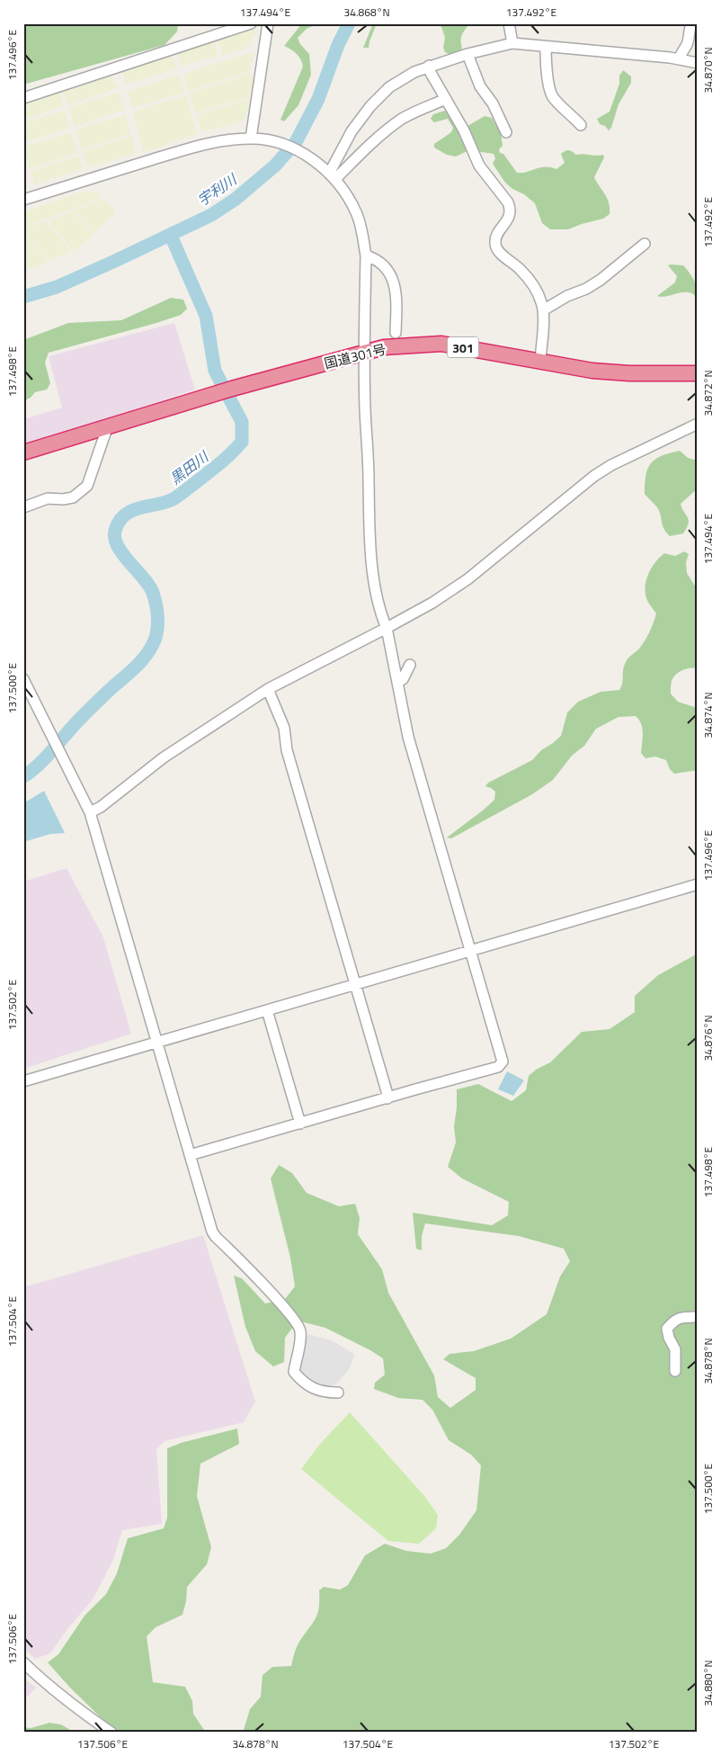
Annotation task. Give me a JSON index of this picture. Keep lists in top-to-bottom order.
{
  "streets": {
    "highway": ["301", "国道301号"]
  },
  "water": ["宇利川", "黒田川"],
  "coordinates": [
    "137.494°E",
    "34.868°N",
    "137.492°E",
    "137.496°E",
    "34.870°N",
    "137.498°E",
    "34.872°N",
    "137.500°E",
    "34.874°N",
    "137.502°E",
    "34.876°N",
    "137.504°E",
    "34.878°N",
    "137.506°E",
    "34.880°N"
  ]
}
